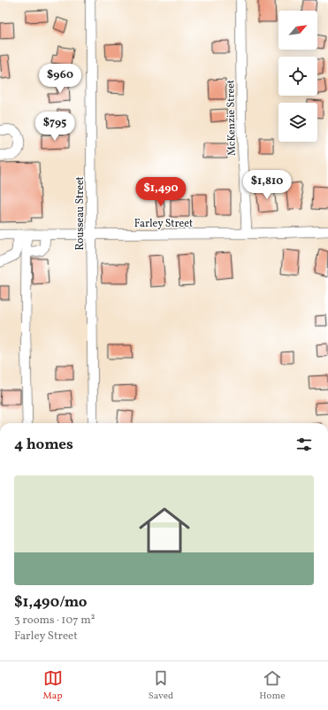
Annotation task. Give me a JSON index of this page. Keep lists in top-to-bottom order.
{
  "streets": {
    "street": ["McKenzie Street", "Rousseau Street", "Farley Street"]
  },
  "crossings": [
    ["McKenzie Street", "Farley Street"],
    ["Rousseau Street", "Farley Street"]
  ],
  "north": "top right",
  "page": {
    "price": [
      "$960",
      "$795",
      "$1,810",
      "$1,490"
    ],
    "heading": "4 homes",
    "list": [
      {
        "name": "$1,490/mo",
        "note": "3 rooms · 107 m² · Farley Street"
      }
    ],
    "tabs": ["Map", "Saved", "Home"]
  }
}
